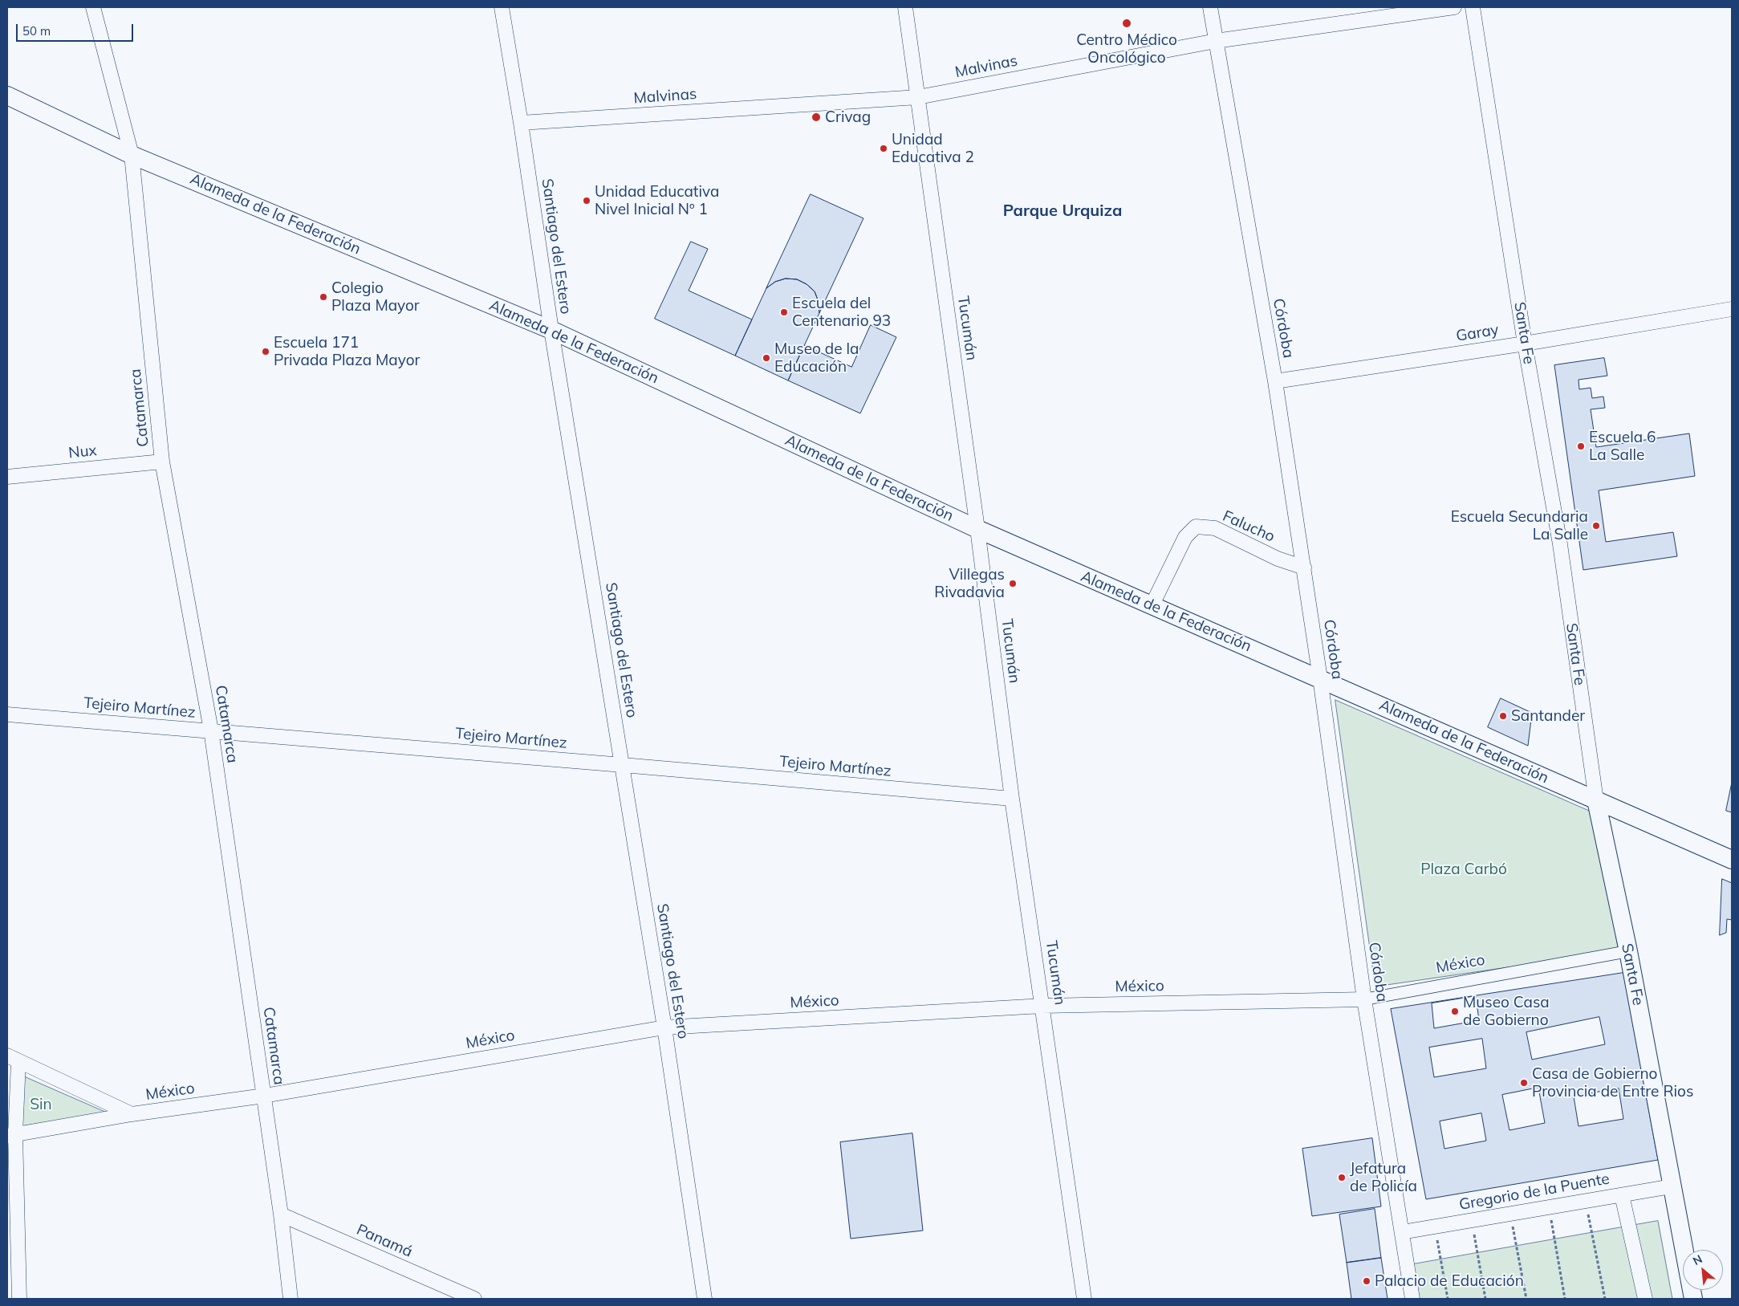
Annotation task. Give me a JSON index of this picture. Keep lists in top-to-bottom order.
{
  "streets": {
    "street": [
      "Malvinas",
      "Alameda de la Federación",
      "Santiago del Estero",
      "Tucumán",
      "Córdoba",
      "Garay",
      "Santa Fe",
      "Catamarca",
      "Nux",
      "Falucho",
      "Tejeiro Martínez",
      "México",
      "Gregorio de la Puente",
      "Panamá"
    ]
  },
  "crossings": [
    ["Malvinas", "Santiago del Estero"],
    ["Malvinas", "Tucumán"],
    ["Malvinas", "Córdoba"],
    ["Alameda de la Federación", "Santiago del Estero"],
    ["Alameda de la Federación", "Tucumán"],
    ["Alameda de la Federación", "Córdoba"],
    ["Alameda de la Federación", "Santa Fe"],
    ["Alameda de la Federación", "Catamarca"],
    ["Alameda de la Federación", "Falucho"],
    ["Santiago del Estero", "Tejeiro Martínez"],
    ["Santiago del Estero", "México"],
    ["Tucumán", "Tejeiro Martínez"],
    ["Tucumán", "México"],
    ["Córdoba", "Garay"],
    ["Córdoba", "Falucho"],
    ["Córdoba", "México"],
    ["Córdoba", "Gregorio de la Puente"],
    ["Garay", "Santa Fe"],
    ["Santa Fe", "México"],
    ["Santa Fe", "Gregorio de la Puente"],
    ["Catamarca", "Nux"],
    ["Catamarca", "Tejeiro Martínez"],
    ["Catamarca", "México"],
    ["Catamarca", "Panamá"]
  ],
  "districts": ["Parque Urquiza"],
  "parks": ["Plaza Carbó", "Sin"],
  "places": [
    "Centro Médico Oncológico",
    "Crivag",
    "Unidad Educativa 2",
    "Unidad Educativa Nivel Inicial Nº 1",
    "Colegio Plaza Mayor",
    "Escuela del Centenario 93",
    "Escuela 171 Privada Plaza Mayor",
    "Museo de la Educación",
    "Escuela 6 La Salle",
    "Escuela Secundaria La Salle",
    "Villegas Rivadavia",
    "Santander",
    "Museo Casa de Gobierno",
    "Casa de Gobierno Provincia de Entre Rios",
    "Jefatura de Policía",
    "Palacio de Educación"
  ],
  "scale_bar": "50 m",
  "north": "top left"
}
